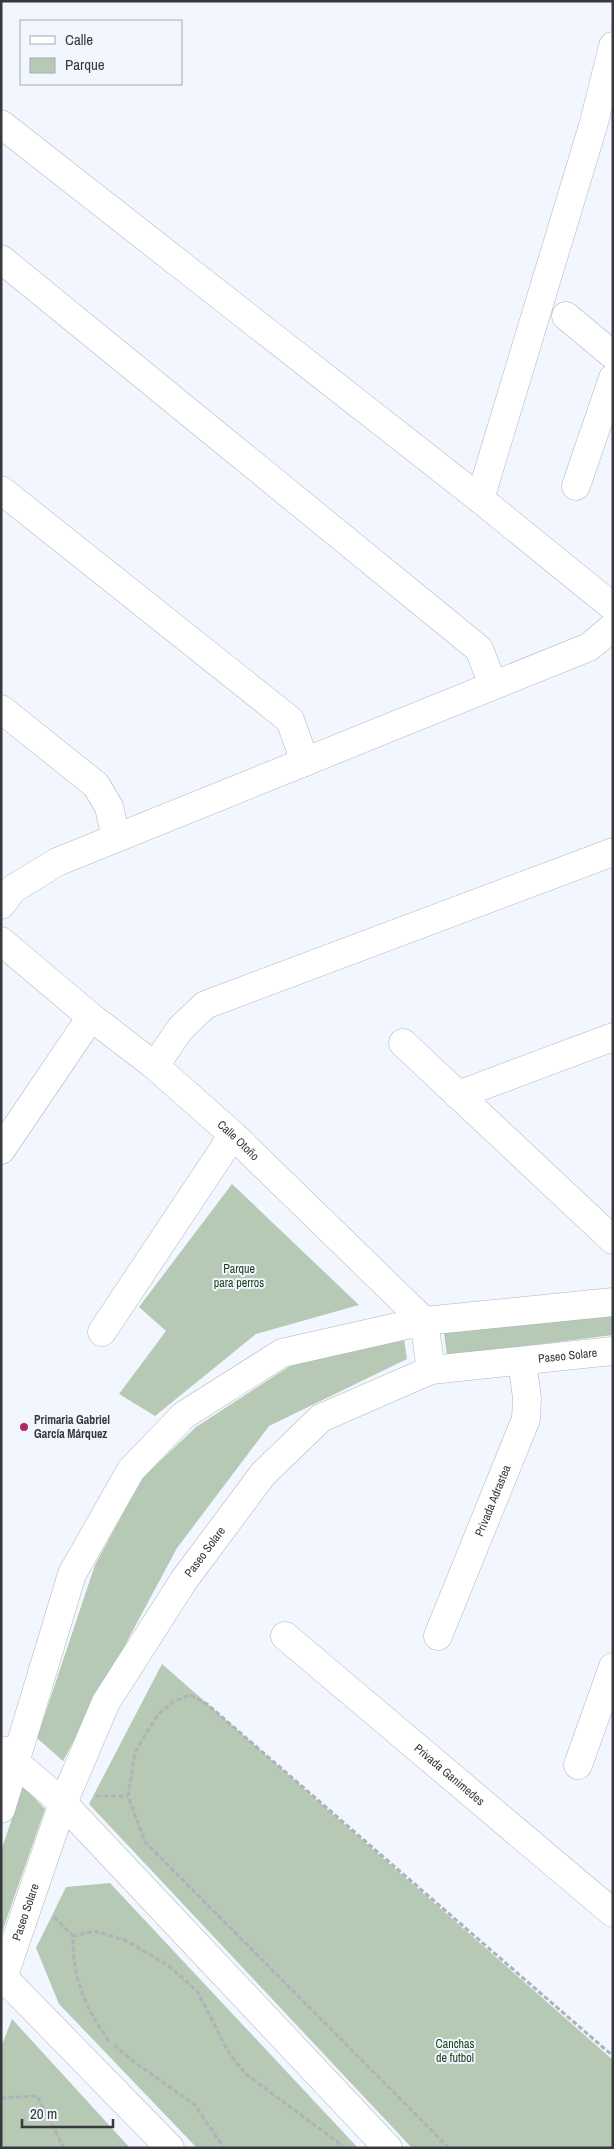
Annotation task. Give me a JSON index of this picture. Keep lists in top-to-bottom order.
{
  "streets": {
    "street": [
      "Calle Otoño",
      "Paseo Solare",
      "Privada Adrastea",
      "Privada Ganimedes"
    ]
  },
  "crossings": [
    ["Paseo Solare", "Privada Adrastea"]
  ],
  "parks": ["Parque para perros", "Canchas de futbol"],
  "places": ["Primaria Gabriel García Márquez"],
  "legend": ["Calle", "Parque"],
  "scale_bar": "20 m"
}
